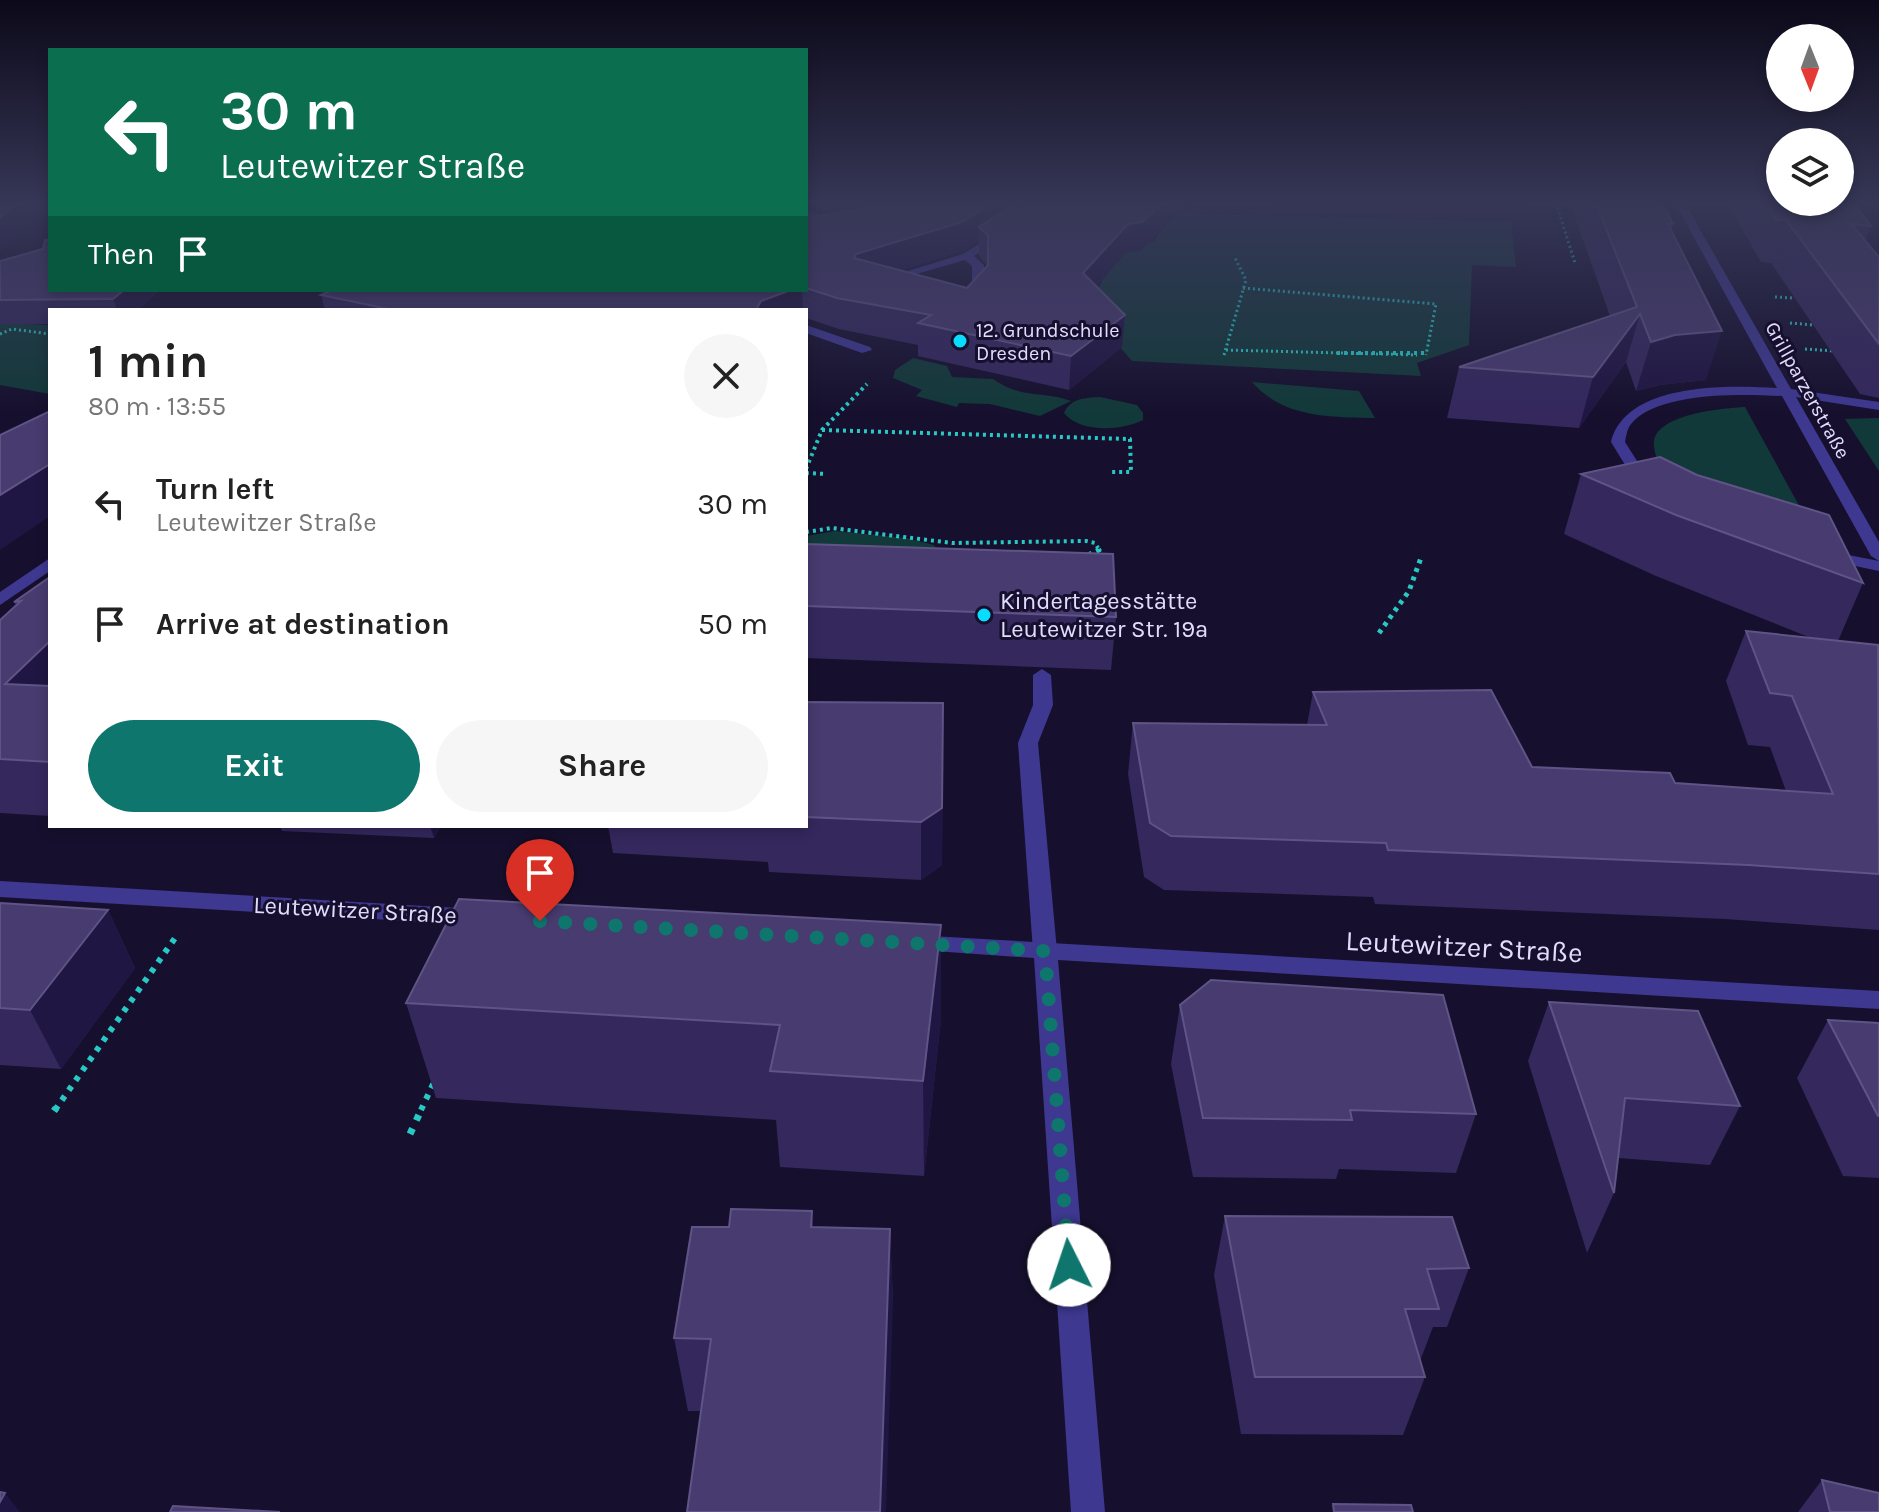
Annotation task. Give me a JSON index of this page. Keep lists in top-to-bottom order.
{
  "streets": {
    "street": ["Grillparzerstraße", "Leutewitzer Straße"]
  },
  "places": ["12. Grundschule Dresden", "Kindertagesstätte Leutewitzer Str. 19a"],
  "north": "bottom",
  "page": {
    "turn": ["30 m", "Leutewitzer Straße"],
    "then": "Then",
    "heading": ["1 min", "80 m · 13:55"],
    "list": [
      {
        "name": "Turn left",
        "note": "Leutewitzer Straße",
        "value": "30 m"
      },
      {
        "name": "Arrive at destination",
        "value": "50 m"
      }
    ],
    "buttons": ["Exit", "Share"]
  }
}
